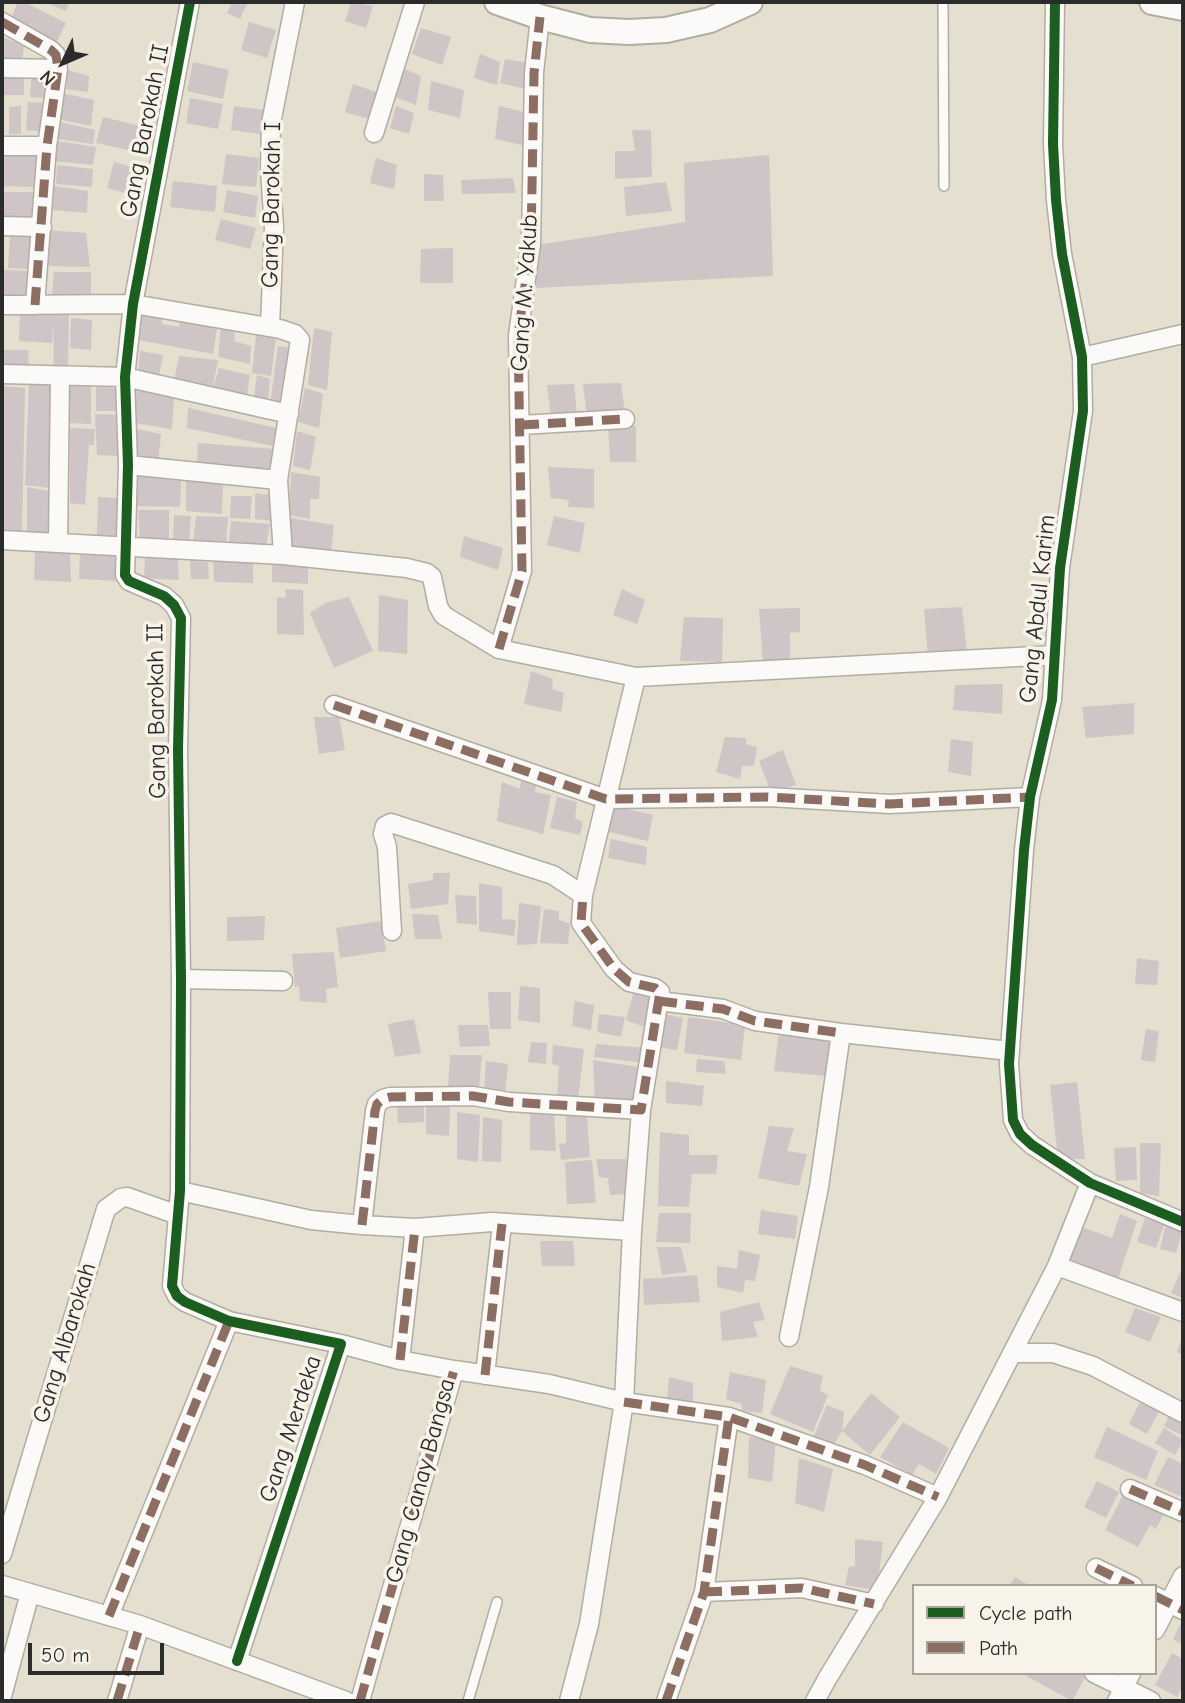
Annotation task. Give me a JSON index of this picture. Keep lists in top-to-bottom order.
{
  "streets": {
    "street": [
      "Gang Barokah II",
      "Gang Barokah I",
      "Gang M. Yakub",
      "Gang Abdul Karim",
      "Gang Albarokah",
      "Gang Merdeka",
      "Gang Canay Bangsa"
    ]
  },
  "crossings": [
    ["Gang Barokah II", "Gang Albarokah"],
    ["Gang Barokah II", "Gang Merdeka"],
    ["Gang Merdeka", "Gang Canay Bangsa"]
  ],
  "legend": ["Cycle path", "Path"],
  "scale_bar": "50 m",
  "north": "bottom left"
}
